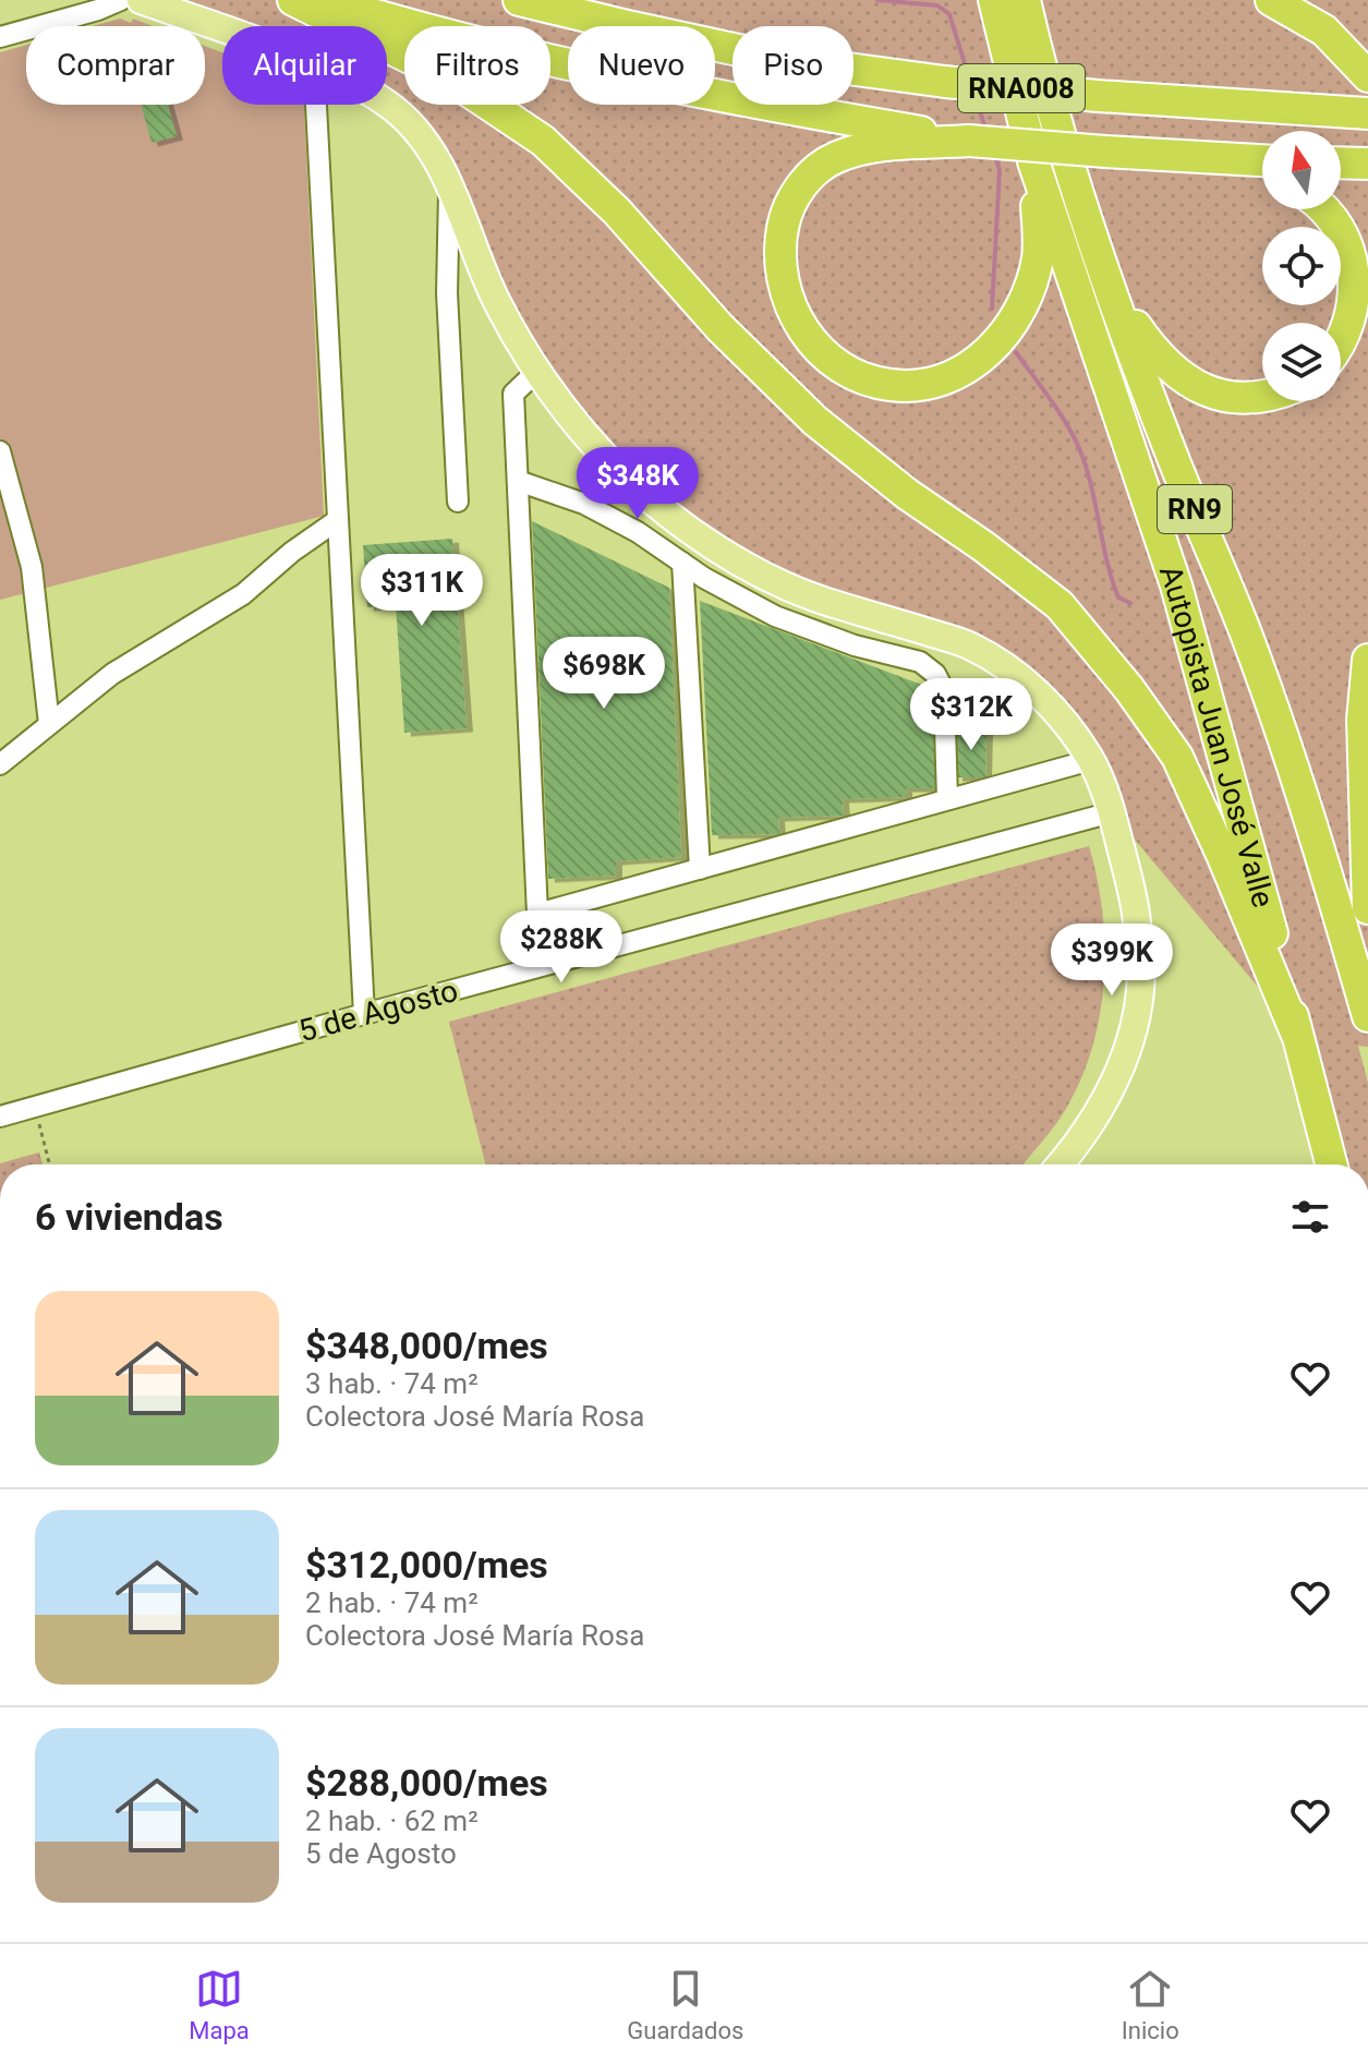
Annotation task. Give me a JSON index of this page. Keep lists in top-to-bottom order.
{
  "streets": {
    "highway": ["RNA008", "RN9", "Autopista Juan José Valle"],
    "street": ["5 de Agosto"]
  },
  "north": "top",
  "page": {
    "chip": [
      "Comprar",
      "Alquilar",
      "Filtros",
      "Nuevo",
      "Piso"
    ],
    "price": [
      "$348K",
      "$311K",
      "$698K",
      "$312K",
      "$288K",
      "$399K"
    ],
    "heading": "6 viviendas",
    "list": [
      {
        "name": "$348,000/mes",
        "note": "3 hab. · 74 m² · Colectora José María Rosa"
      },
      {
        "name": "$312,000/mes",
        "note": "2 hab. · 74 m² · Colectora José María Rosa"
      },
      {
        "name": "$288,000/mes",
        "note": "2 hab. · 62 m² · 5 de Agosto"
      }
    ],
    "tabs": ["Mapa", "Guardados", "Inicio"]
  }
}
